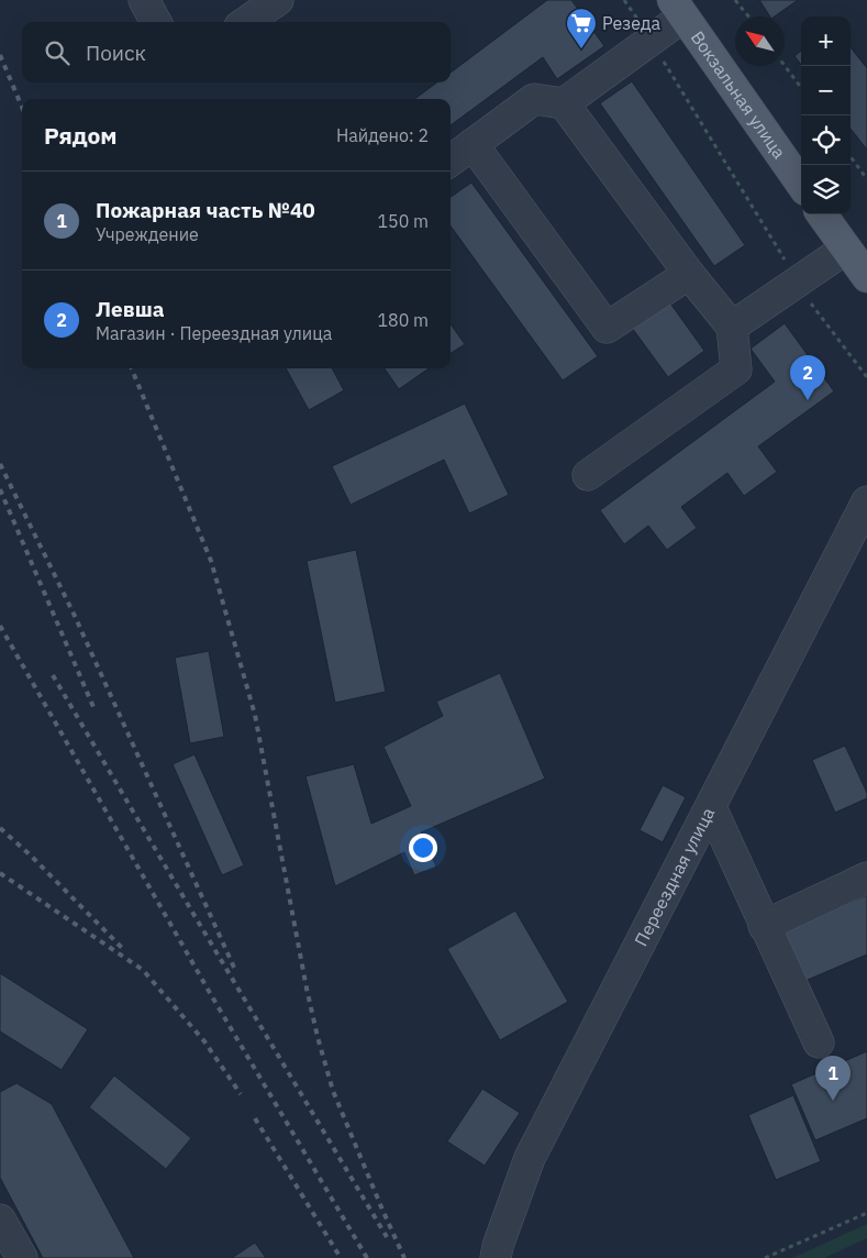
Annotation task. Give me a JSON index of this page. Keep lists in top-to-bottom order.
{
  "streets": {
    "main road": ["Вокзальная улица"],
    "street": ["Переездная улица"]
  },
  "places": {
    "supermarket": ["Резеда"]
  },
  "north": "top left",
  "page": {
    "map_buttons": ["+", "−"],
    "search": "Поиск",
    "heading": ["Рядом", "Найдено: 2"],
    "list": [
      {
        "mark": "1",
        "name": "Пожарная часть №40",
        "note": "Учреждение",
        "value": "150 m"
      },
      {
        "mark": "2",
        "name": "Левша",
        "note": "Магазин · Переездная улица",
        "value": "180 m"
      }
    ],
    "pins": ["2", "1"]
  }
}
